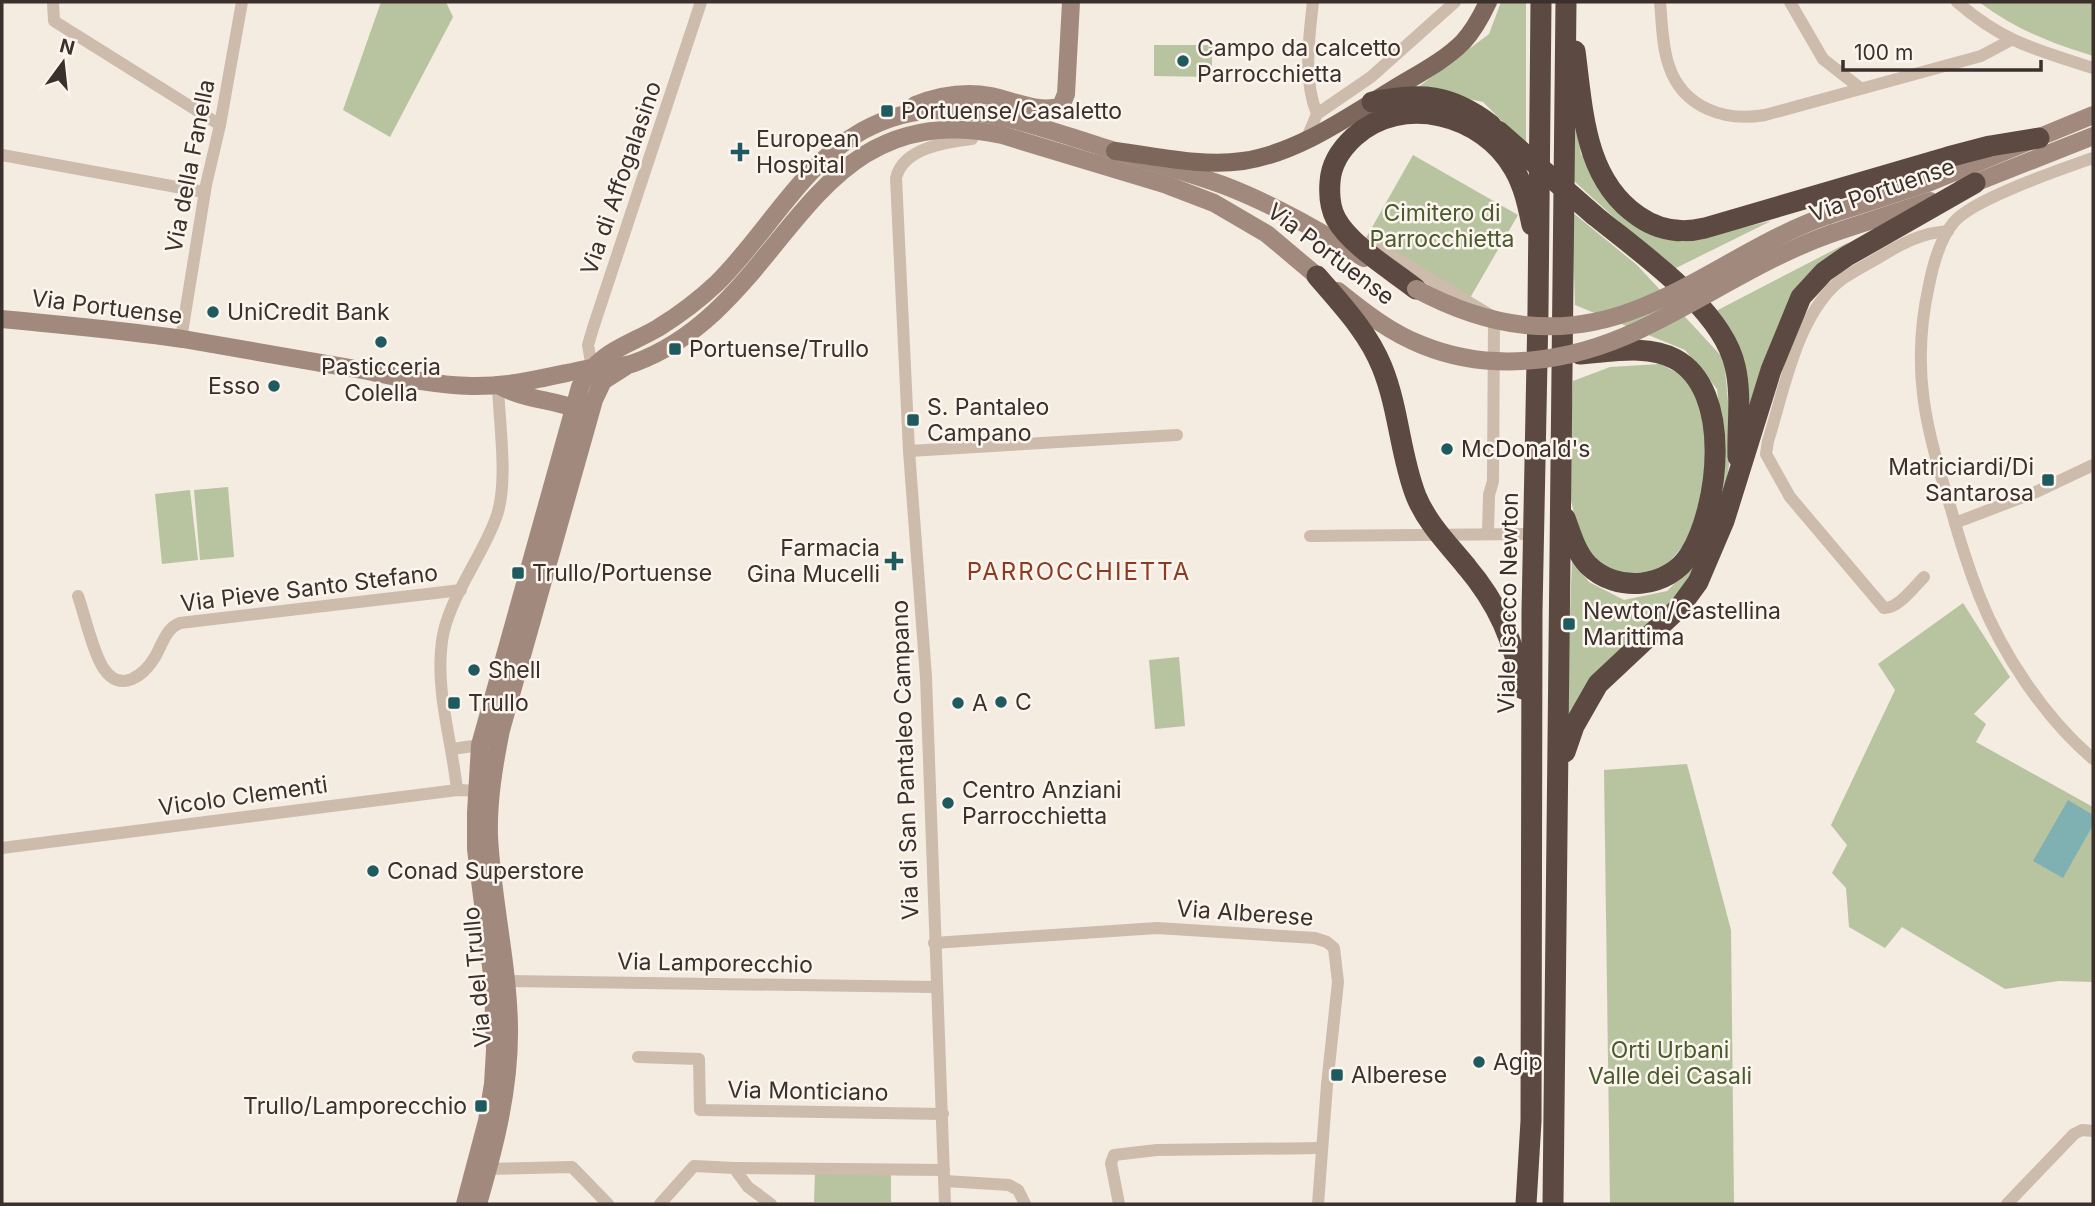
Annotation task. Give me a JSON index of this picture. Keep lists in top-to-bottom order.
{
  "streets": {
    "highway": ["Viale Isacco Newton"],
    "main road": ["Via Portuense", "Via del Trullo"],
    "street": [
      "Via della Fanella",
      "Via di Affogalasino",
      "Via Pieve Santo Stefano",
      "Via di San Pantaleo Campano",
      "Vicolo Clementi",
      "Via Alberese",
      "Via Lamporecchio",
      "Via Monticiano"
    ]
  },
  "crossings": [
    ["Via della Fanella", "Via Portuense"],
    ["Via di Affogalasino", "Via Portuense"],
    ["Via di Affogalasino", "Via del Trullo"],
    ["Via Portuense", "Via di San Pantaleo Campano"],
    ["Via Portuense", "Via del Trullo"],
    ["Via di San Pantaleo Campano", "Via Alberese"],
    ["Via di San Pantaleo Campano", "Via Lamporecchio"],
    ["Via di San Pantaleo Campano", "Via Monticiano"],
    ["Vicolo Clementi", "Via del Trullo"],
    ["Via Lamporecchio", "Via del Trullo"]
  ],
  "districts": ["PARROCCHIETTA"],
  "parks": ["Cimitero di Parrocchietta", "Orti Urbani Valle dei Casali"],
  "places": {
    "other": [
      "Campo da calcetto Parrocchietta",
      "UniCredit Bank",
      "Pasticceria Colella",
      "Esso",
      "McDonald's",
      "Shell",
      "C",
      "A",
      "Centro Anziani Parrocchietta",
      "Conad Superstore",
      "Agip"
    ],
    "transit": [
      "Portuense/Casaletto",
      "Portuense/Trullo",
      "S. Pantaleo Campano",
      "Matriciardi/Di Santarosa",
      "Trullo/Portuense",
      "Newton/Castellina Marittima",
      "Trullo",
      "Alberese",
      "Trullo/Lamporecchio"
    ],
    "health": ["European Hospital", "Farmacia Gina Mucelli"]
  },
  "scale_bar": "100 m",
  "north": "top"
}
